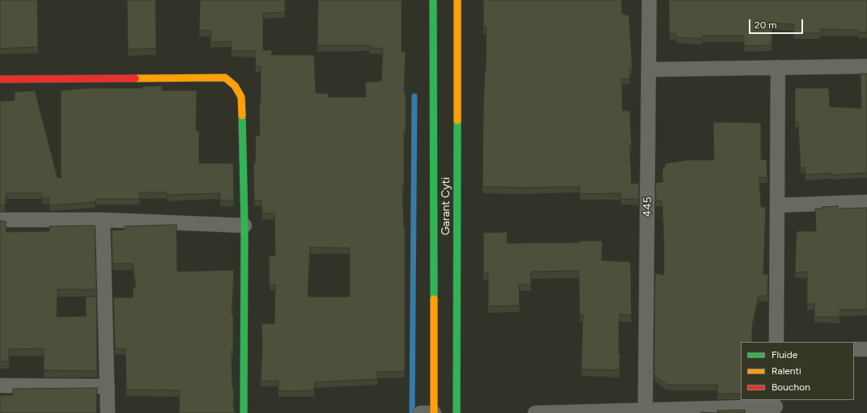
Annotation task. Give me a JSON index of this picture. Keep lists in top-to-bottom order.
{
  "streets": {
    "main road": ["Garant Cyti"],
    "street": ["445"]
  },
  "legend": ["Fluide", "Ralenti", "Bouchon"],
  "scale_bar": "20 m"
}
